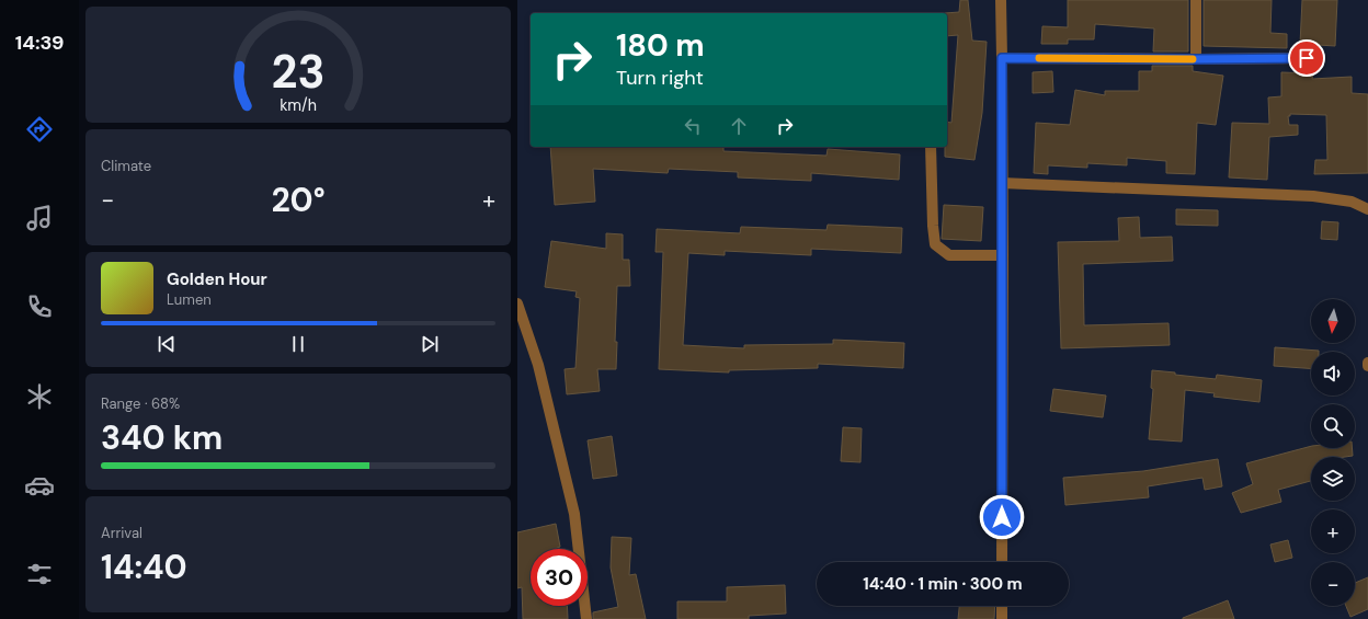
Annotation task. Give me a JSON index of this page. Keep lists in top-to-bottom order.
{
  "north": "bottom",
  "page": {
    "tabs": "14:39",
    "turn": ["180 m", "Turn right"],
    "tile": [
      "Climate",
      ["Range · 68%", "340 km"],
      ["Arrival", "14:40"]
    ],
    "heat": ["−", "20°", "+"],
    "song": ["Golden Hour", "Lumen"],
    "map_buttons": ["+", "−"],
    "limit": "30",
    "trip": "14:40 · 1 min · 300 m",
    "gauge": ["23", "km/h"]
  }
}
